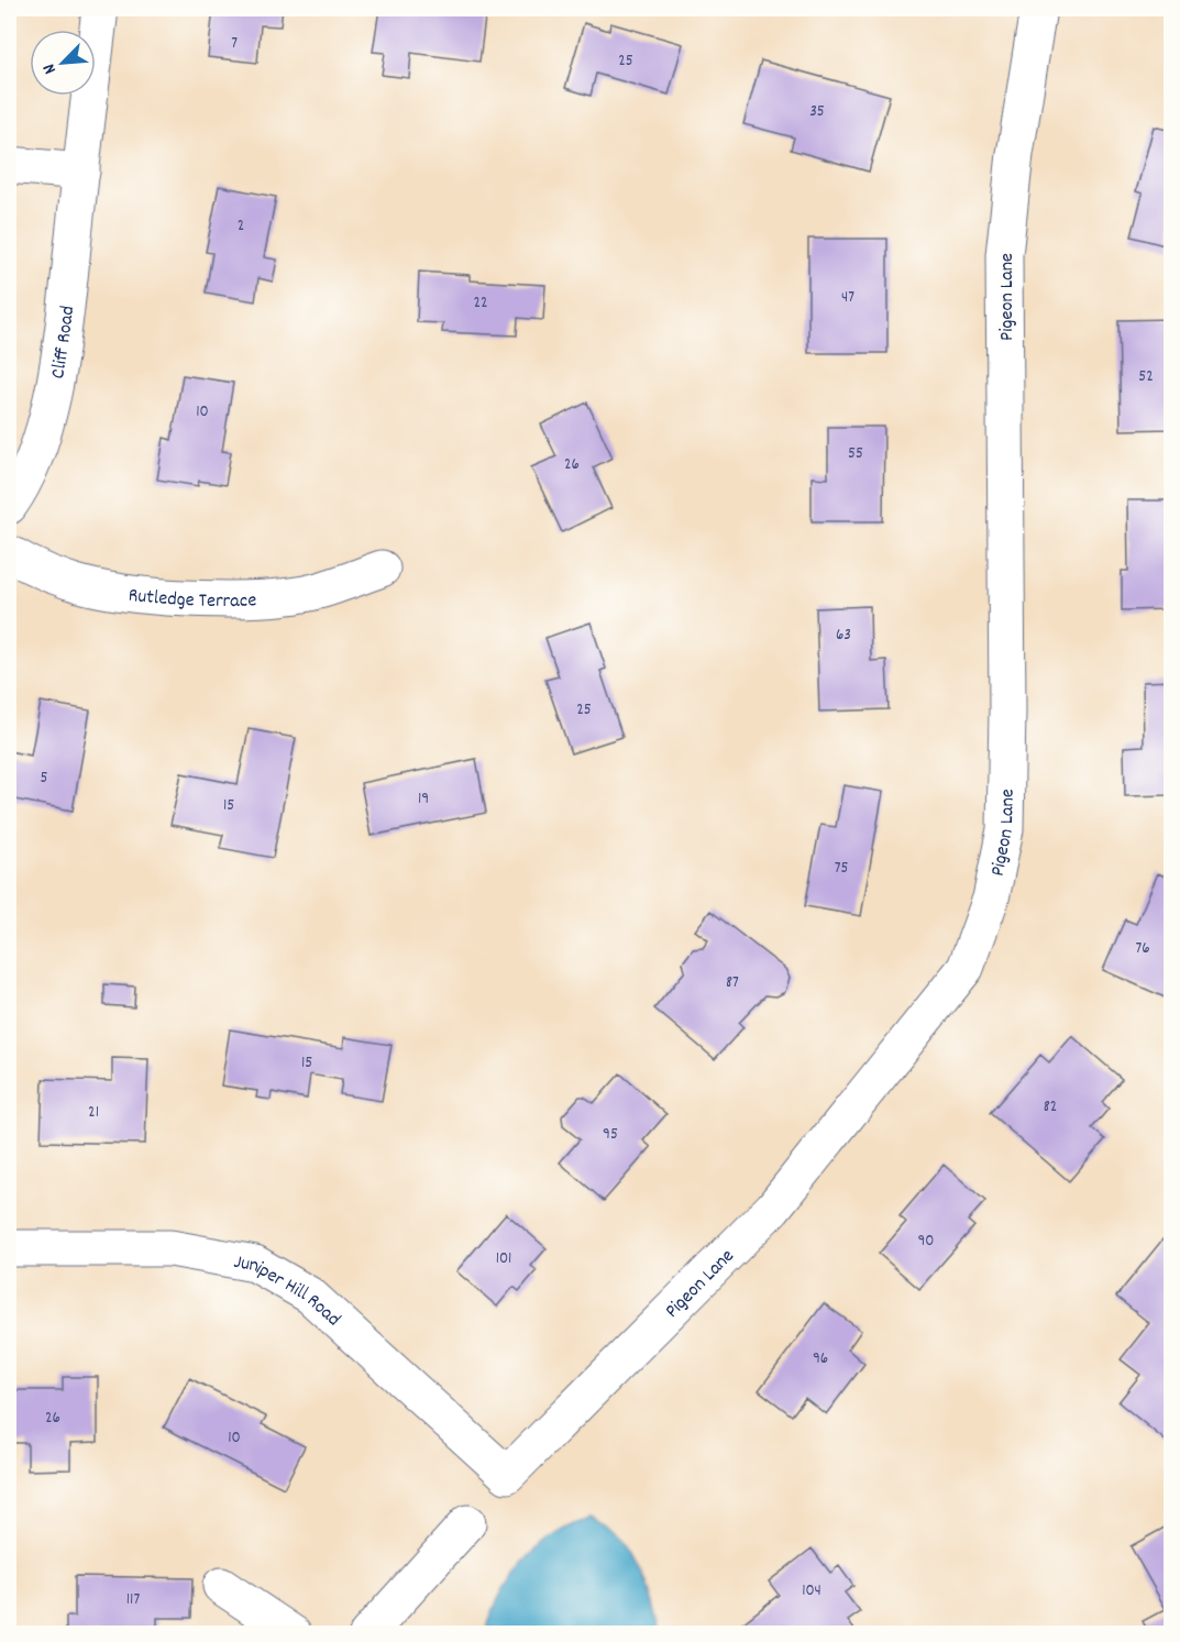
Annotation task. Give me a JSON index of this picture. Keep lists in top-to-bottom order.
{
  "streets": {
    "street": [
      "Pigeon Lane",
      "Cliff Road",
      "Rutledge Terrace",
      "Juniper Hill Road"
    ]
  },
  "crossings": [
    ["Pigeon Lane", "Juniper Hill Road"]
  ],
  "house_numbers": [
    "7",
    "25",
    "35",
    "2",
    "47",
    "22",
    "52",
    "10",
    "55",
    "26",
    "63",
    "25",
    "5",
    "19",
    "15",
    "75",
    "76",
    "87",
    "15",
    "82",
    "21",
    "95",
    "90",
    "101",
    "96",
    "26",
    "10",
    "104",
    "117"
  ],
  "north": "bottom left"
}
